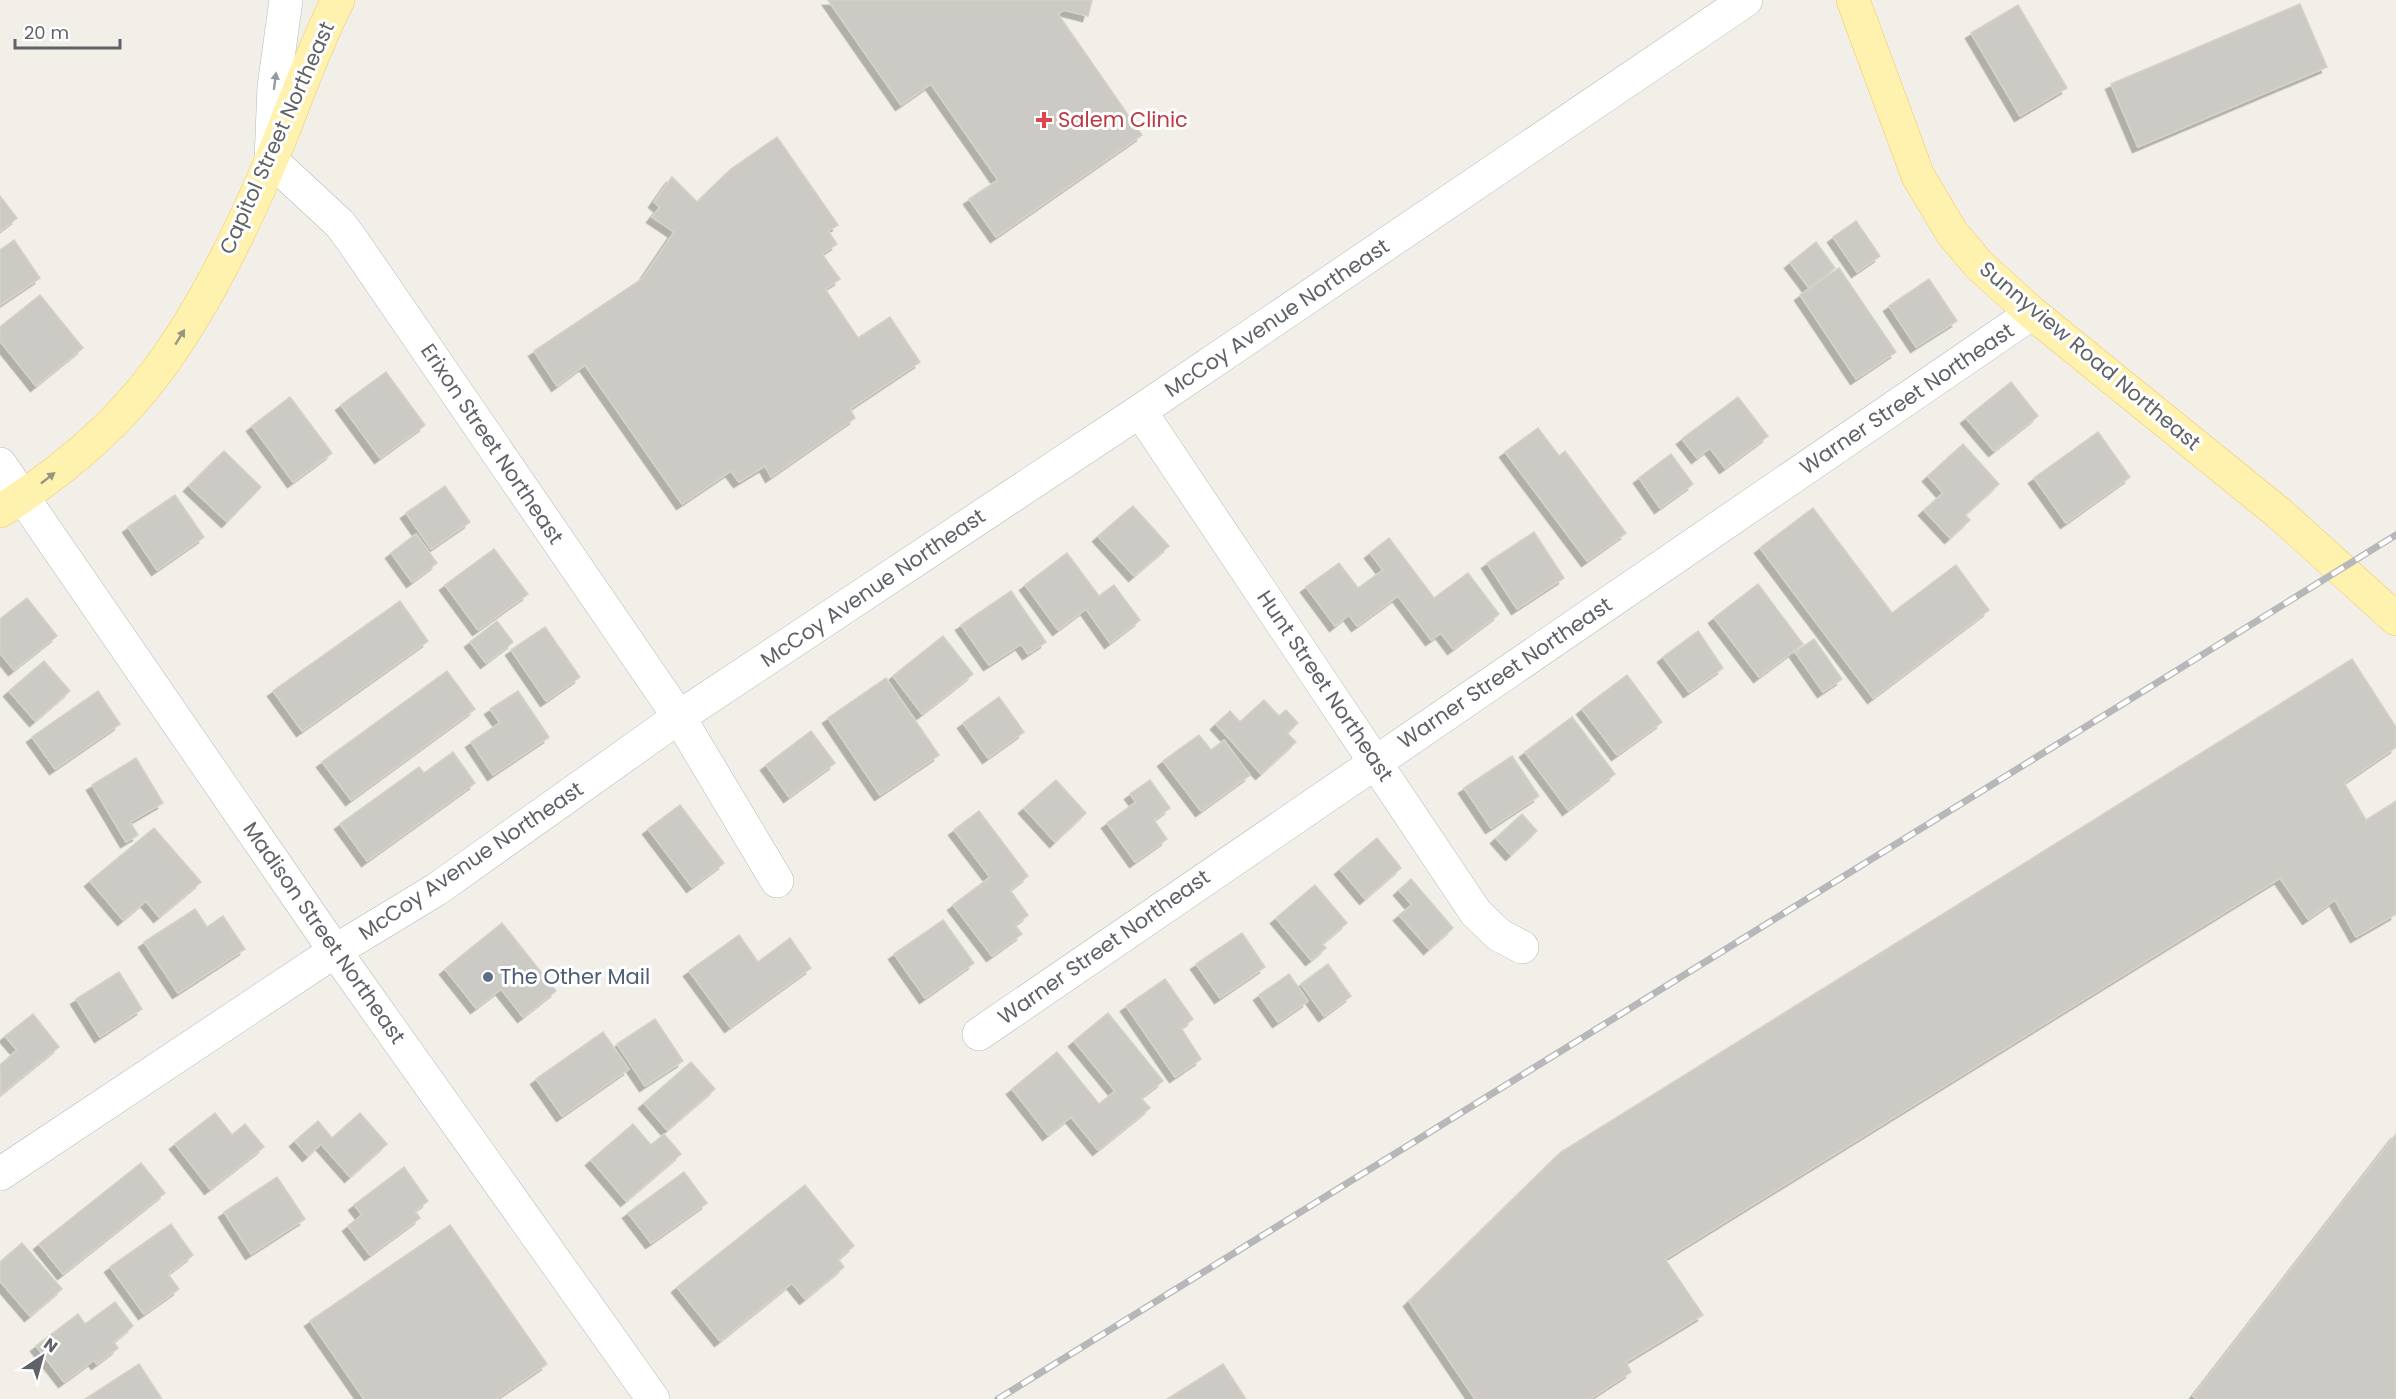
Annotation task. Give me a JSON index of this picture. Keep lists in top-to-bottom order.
{
  "streets": {
    "main road": ["Capitol Street Northeast", "Sunnyview Road Northeast"],
    "street": [
      "McCoy Avenue Northeast",
      "Warner Street Northeast",
      "Erixon Street Northeast",
      "Hunt Street Northeast",
      "Madison Street Northeast"
    ]
  },
  "crossings": [
    ["Capitol Street Northeast", "Erixon Street Northeast"],
    ["Capitol Street Northeast", "Madison Street Northeast"],
    ["McCoy Avenue Northeast", "Erixon Street Northeast"],
    ["McCoy Avenue Northeast", "Hunt Street Northeast"],
    ["McCoy Avenue Northeast", "Madison Street Northeast"],
    ["Sunnyview Road Northeast", "Warner Street Northeast"],
    ["Warner Street Northeast", "Hunt Street Northeast"]
  ],
  "one_way": ["Capitol Street Northeast"],
  "places": {
    "health": ["Salem Clinic"],
    "other": ["The Other Mail"]
  },
  "scale_bar": "20 m",
  "north": "top right"
}
